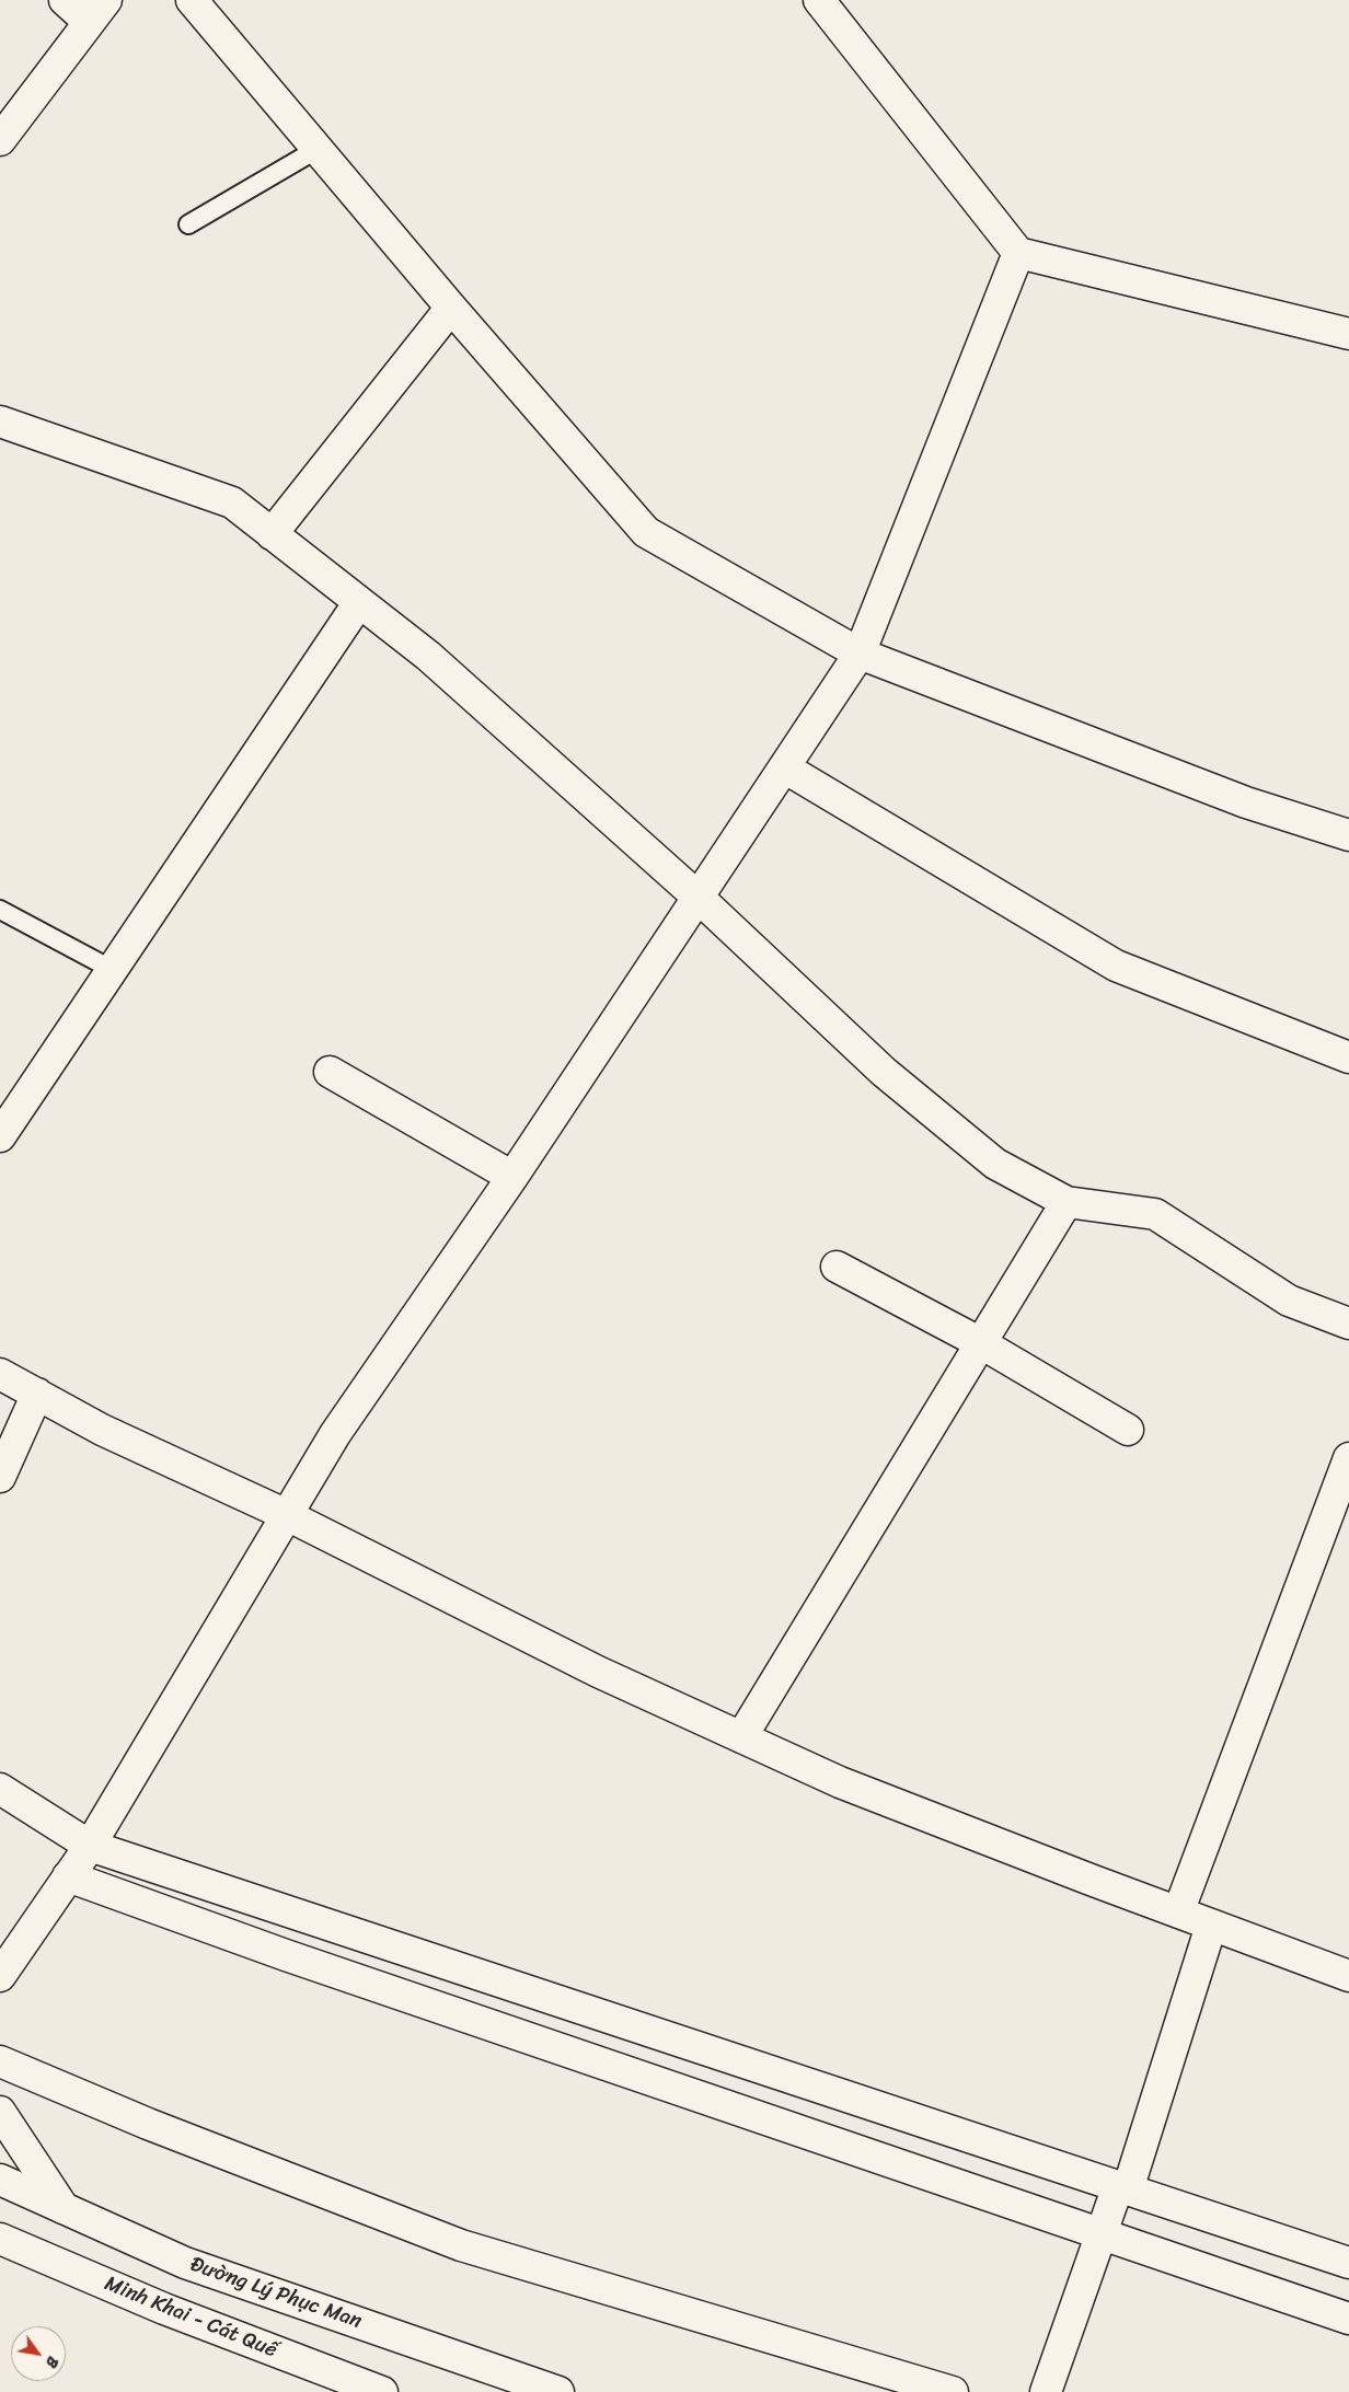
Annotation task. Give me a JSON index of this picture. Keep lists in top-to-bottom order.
{
  "streets": {
    "street": ["Đường Lý Phục Man", "Minh Khai - Cát Quế"]
  },
  "north": "bottom right"
}
